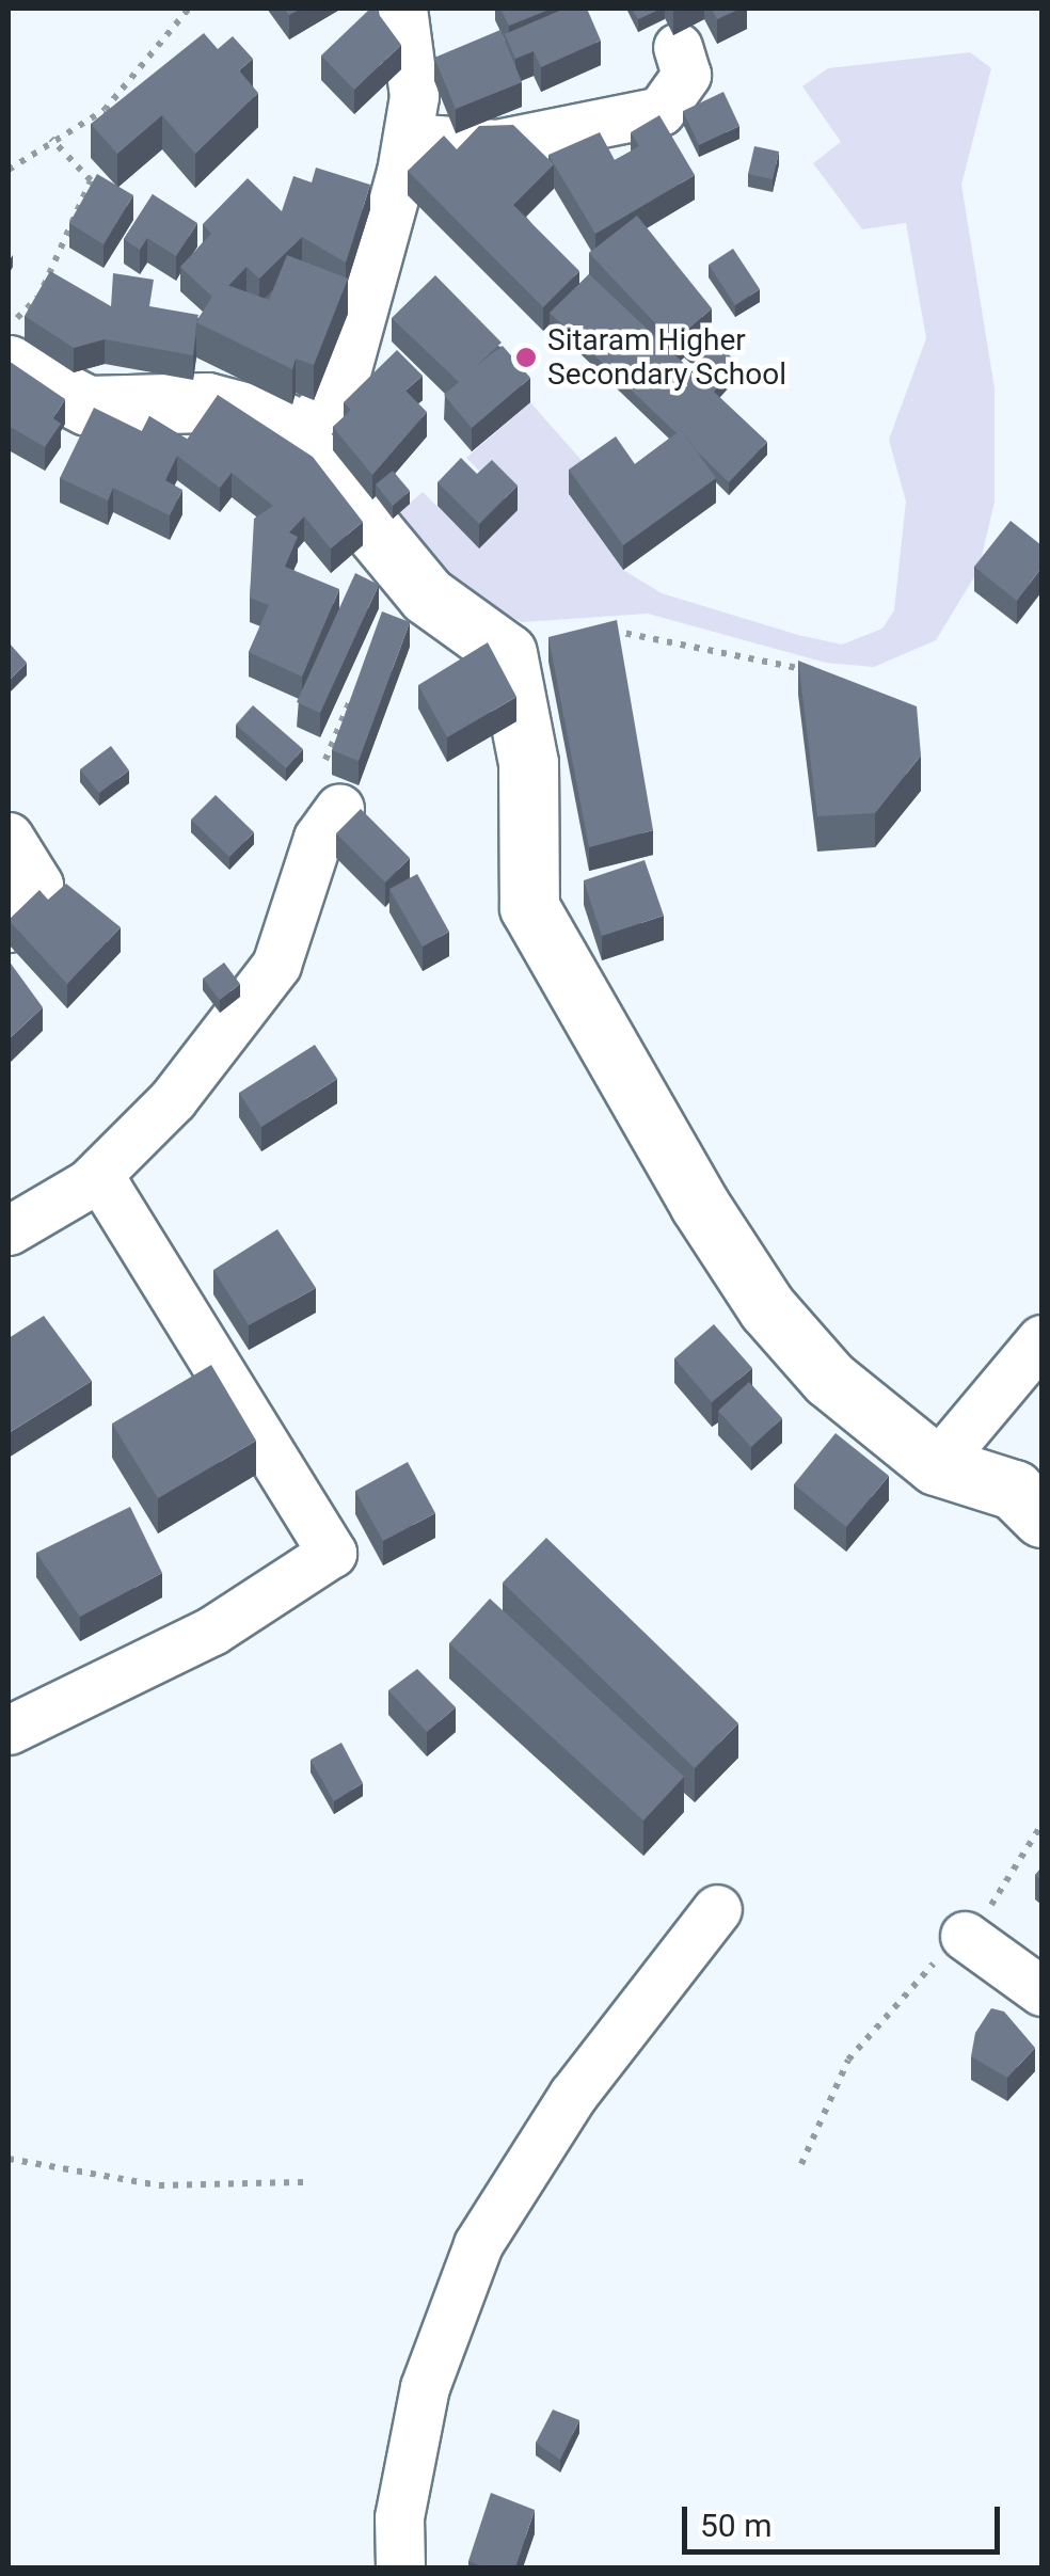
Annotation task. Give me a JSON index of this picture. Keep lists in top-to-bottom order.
{
  "places": ["Sitaram Higher Secondary School"],
  "scale_bar": "50 m"
}
